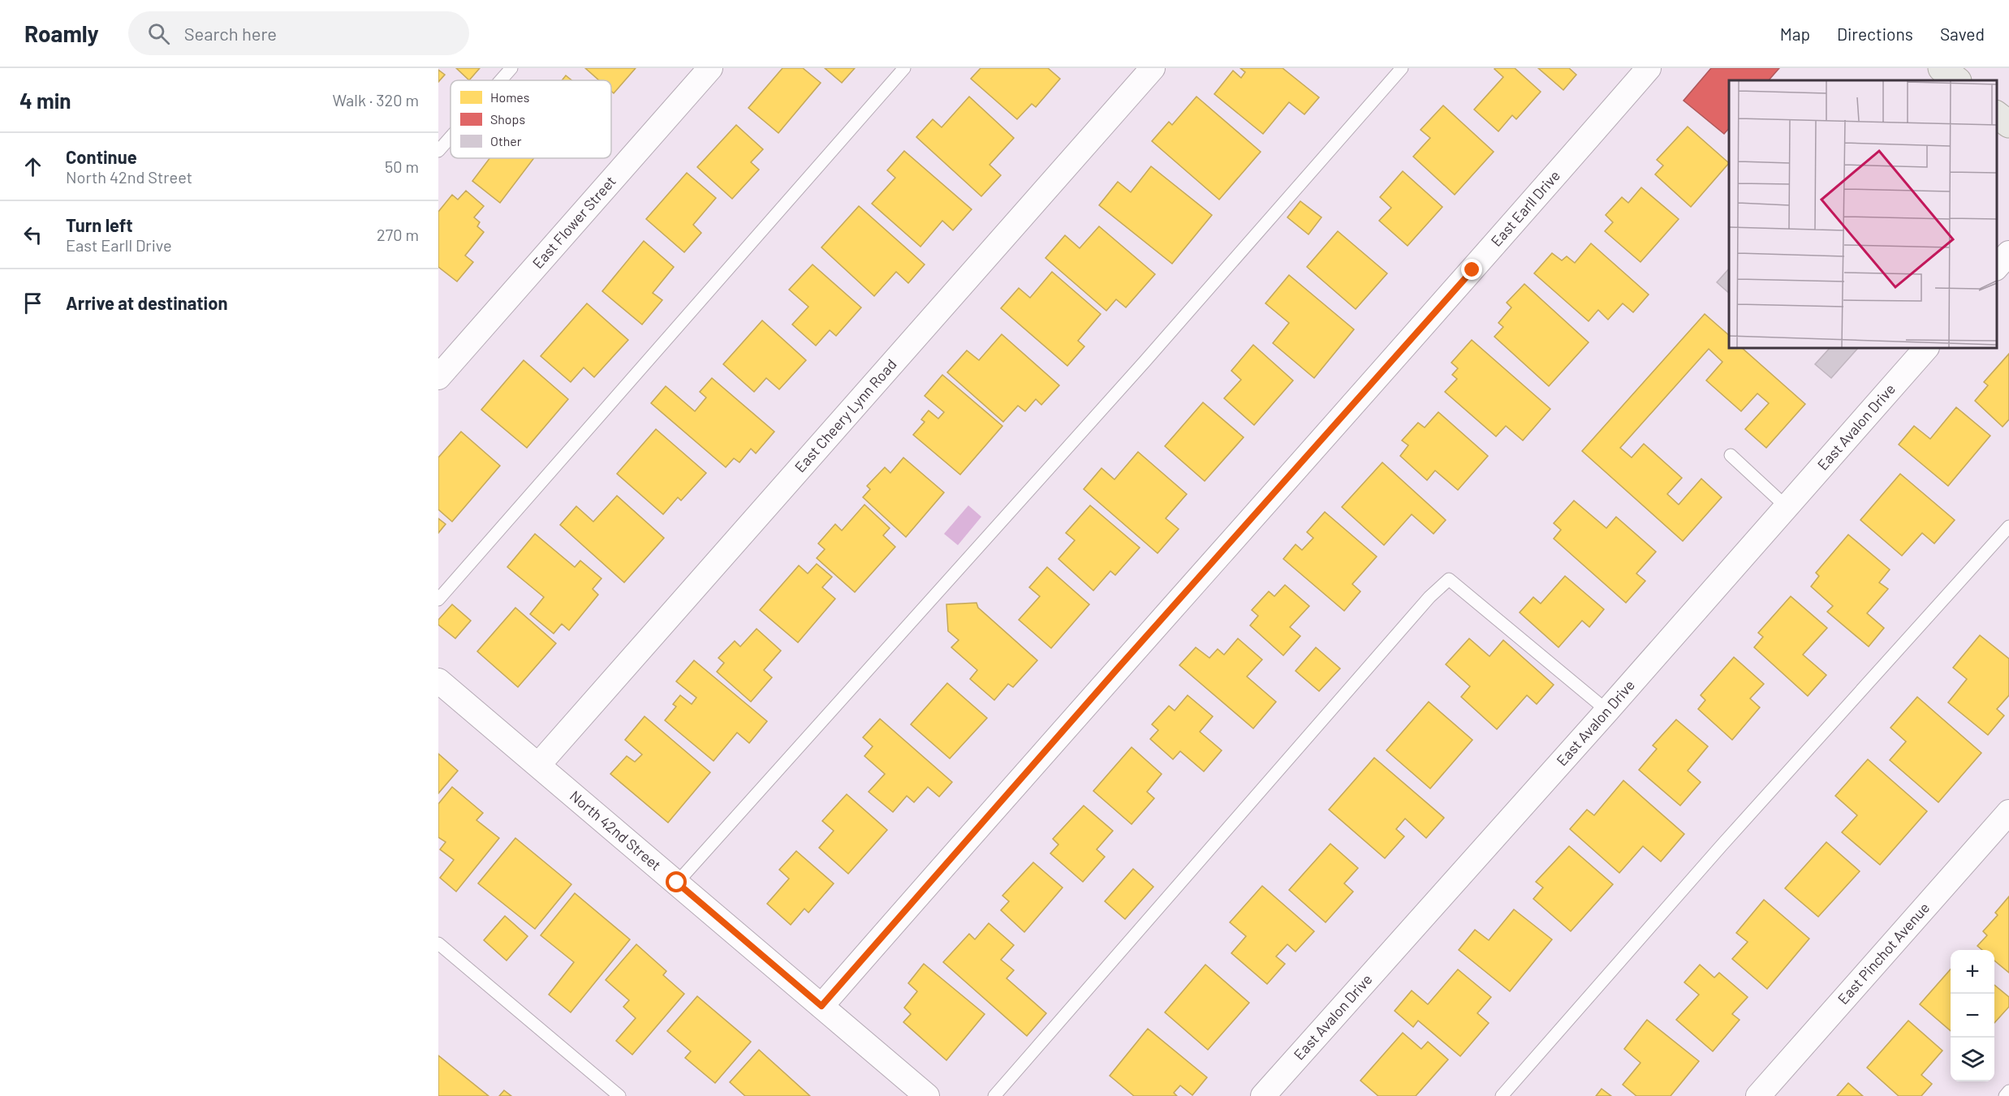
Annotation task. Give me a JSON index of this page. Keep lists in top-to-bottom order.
{
  "streets": {
    "street": [
      "East Earll Drive",
      "East Flower Street",
      "East Cheery Lynn Road",
      "East Avalon Drive",
      "North 42nd Street",
      "East Pinchot Avenue"
    ]
  },
  "crossings": [
    ["East Earll Drive", "North 42nd Street"],
    ["East Cheery Lynn Road", "North 42nd Street"]
  ],
  "legend": ["Homes", "Shops", "Other"],
  "page": {
    "header": "Roamly",
    "search": "Search here",
    "nav": ["Map", "Directions", "Saved"],
    "heading": ["4 min", "Walk · 320 m"],
    "list": [
      ["Continue", "North 42nd Street", "50 m"],
      ["Turn left", "East Earll Drive", "270 m"],
      "Arrive at destination"
    ],
    "map_buttons": ["+", "−"]
  }
}
